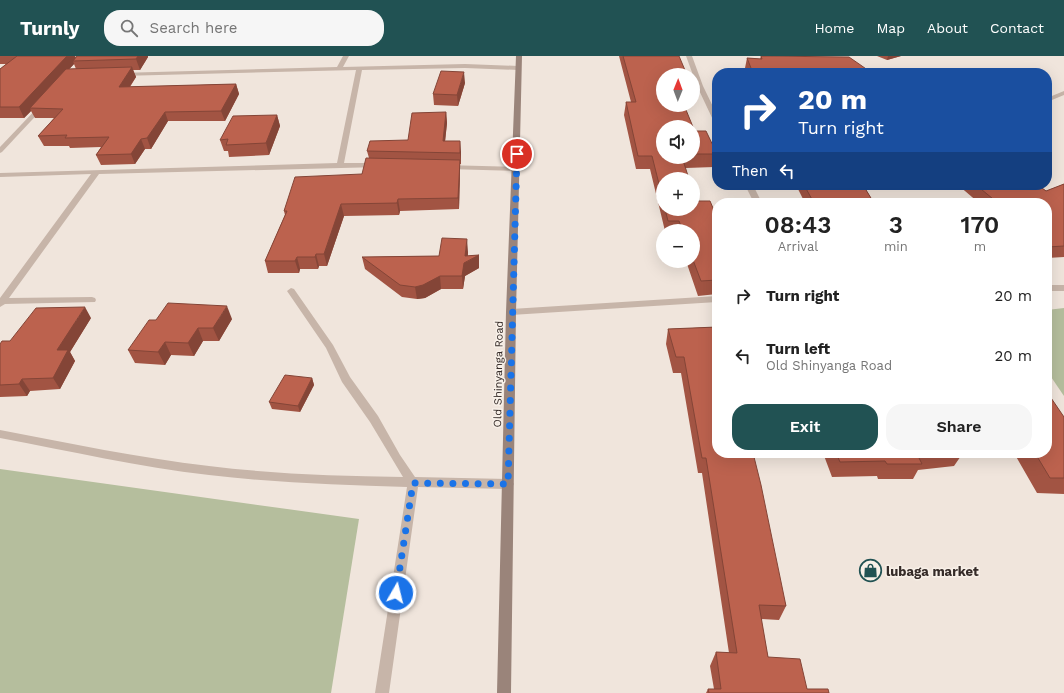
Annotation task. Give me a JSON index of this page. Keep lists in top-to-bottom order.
{
  "streets": {
    "main road": ["Old Shinyanga Road"]
  },
  "places": {
    "shop": ["lubaga market"]
  },
  "north": "top",
  "page": {
    "header": "Turnly",
    "search": "Search here",
    "nav": [
      "Home",
      "Map",
      "About",
      "Contact"
    ],
    "map_buttons": ["+", "−"],
    "turn": ["20 m", "Turn right"],
    "then": "Then",
    "eta": [
      "08:43",
      "Arrival",
      "3",
      "min",
      "170",
      "m"
    ],
    "list": [
      {
        "name": "Turn right",
        "value": "20 m"
      },
      {
        "name": "Turn left",
        "note": "Old Shinyanga Road",
        "value": "20 m"
      }
    ],
    "buttons": ["Exit", "Share"]
  }
}
